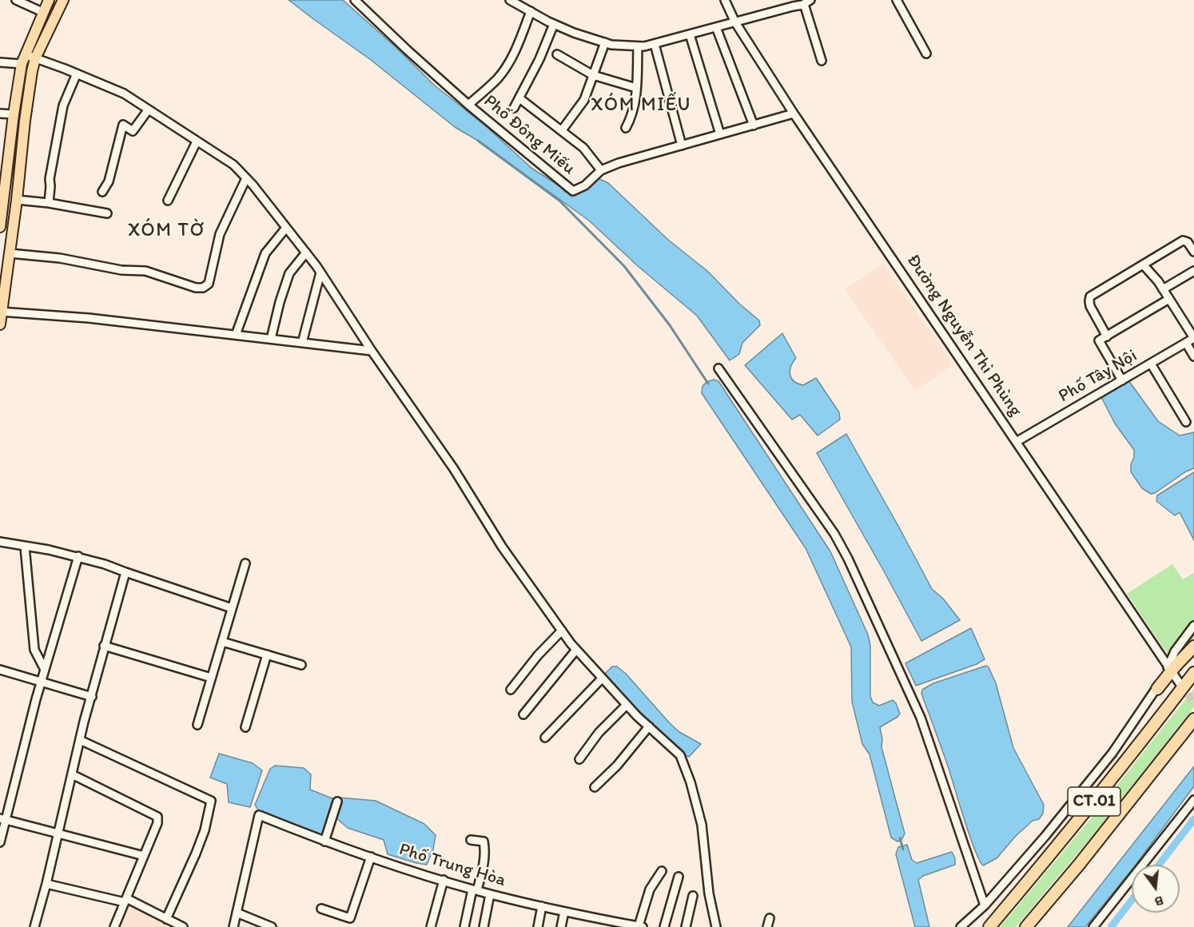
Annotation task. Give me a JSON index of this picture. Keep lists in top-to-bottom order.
{
  "streets": {
    "highway": ["CT.01"],
    "street": [
      "Phố Đông Miếu",
      "Đường Nguyễn Thì Phùng",
      "Phố Tây Nội",
      "Phố Trung Hòa"
    ]
  },
  "crossings": [
    ["Phố Đông Miếu", "Đường Nguyễn Thì Phùng"],
    ["Đường Nguyễn Thì Phùng", "Phố Tây Nội"]
  ],
  "districts": ["XÓM MIẾU", "XÓM TỜ"],
  "north": "bottom"
}
